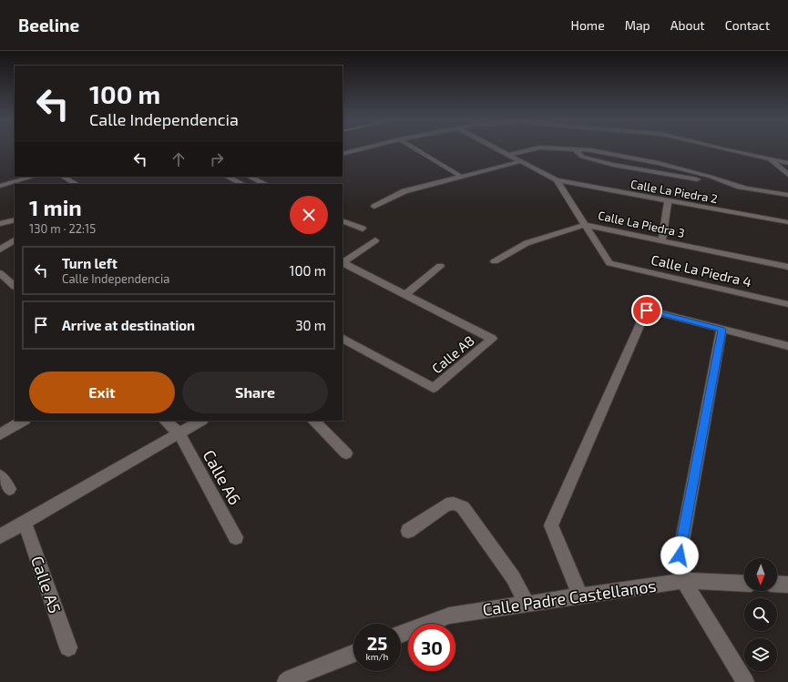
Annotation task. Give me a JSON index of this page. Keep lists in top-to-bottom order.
{
  "streets": {
    "street": [
      "Calle La Piedra 2",
      "Calle La Piedra 3",
      "Calle La Piedra 4",
      "Calle A8",
      "Calle A6",
      "Calle A5",
      "Calle Padre Castellanos"
    ]
  },
  "crossings": [
    ["Calle La Piedra 3", "Calle La Piedra 4"]
  ],
  "north": "bottom",
  "page": {
    "header": "Beeline",
    "nav": [
      "Home",
      "Map",
      "About",
      "Contact"
    ],
    "turn": ["100 m", "Calle Independencia"],
    "heading": ["1 min", "130 m · 22:15"],
    "list": [
      {
        "name": "Turn left",
        "note": "Calle Independencia",
        "value": "100 m"
      },
      {
        "name": "Arrive at destination",
        "value": "30 m"
      }
    ],
    "buttons": ["Exit", "Share"],
    "speed": "25 km/h",
    "limit": "30"
  }
}
